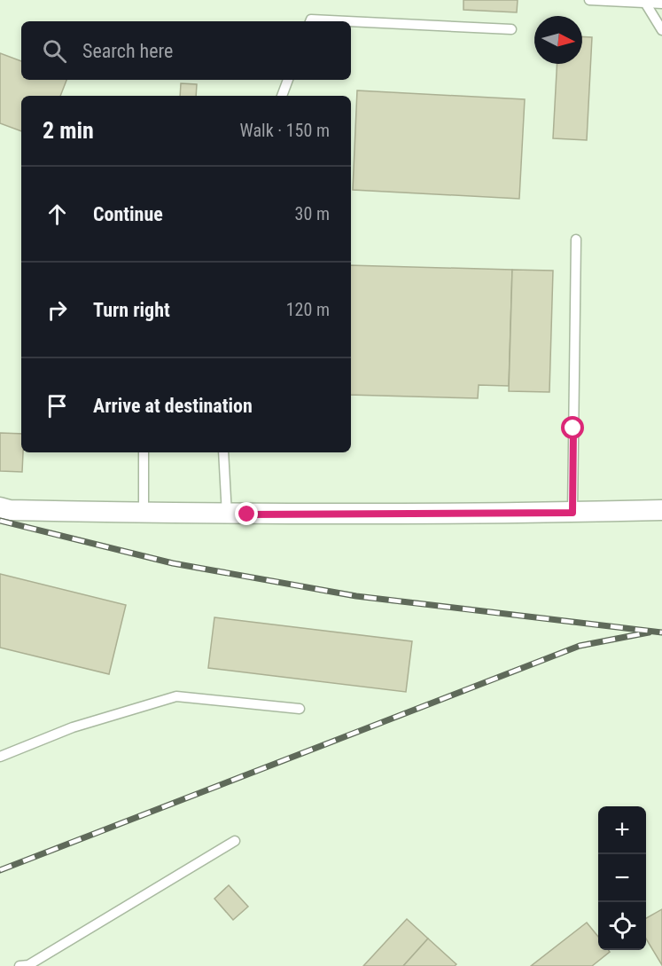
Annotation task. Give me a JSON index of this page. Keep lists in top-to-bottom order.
{
  "north": "right",
  "page": {
    "search": "Search here",
    "heading": ["2 min", "Walk · 150 m"],
    "list": [
      ["Continue", "30 m"],
      ["Turn right", "120 m"],
      "Arrive at destination"
    ],
    "map_buttons": ["+", "−"]
  }
}
